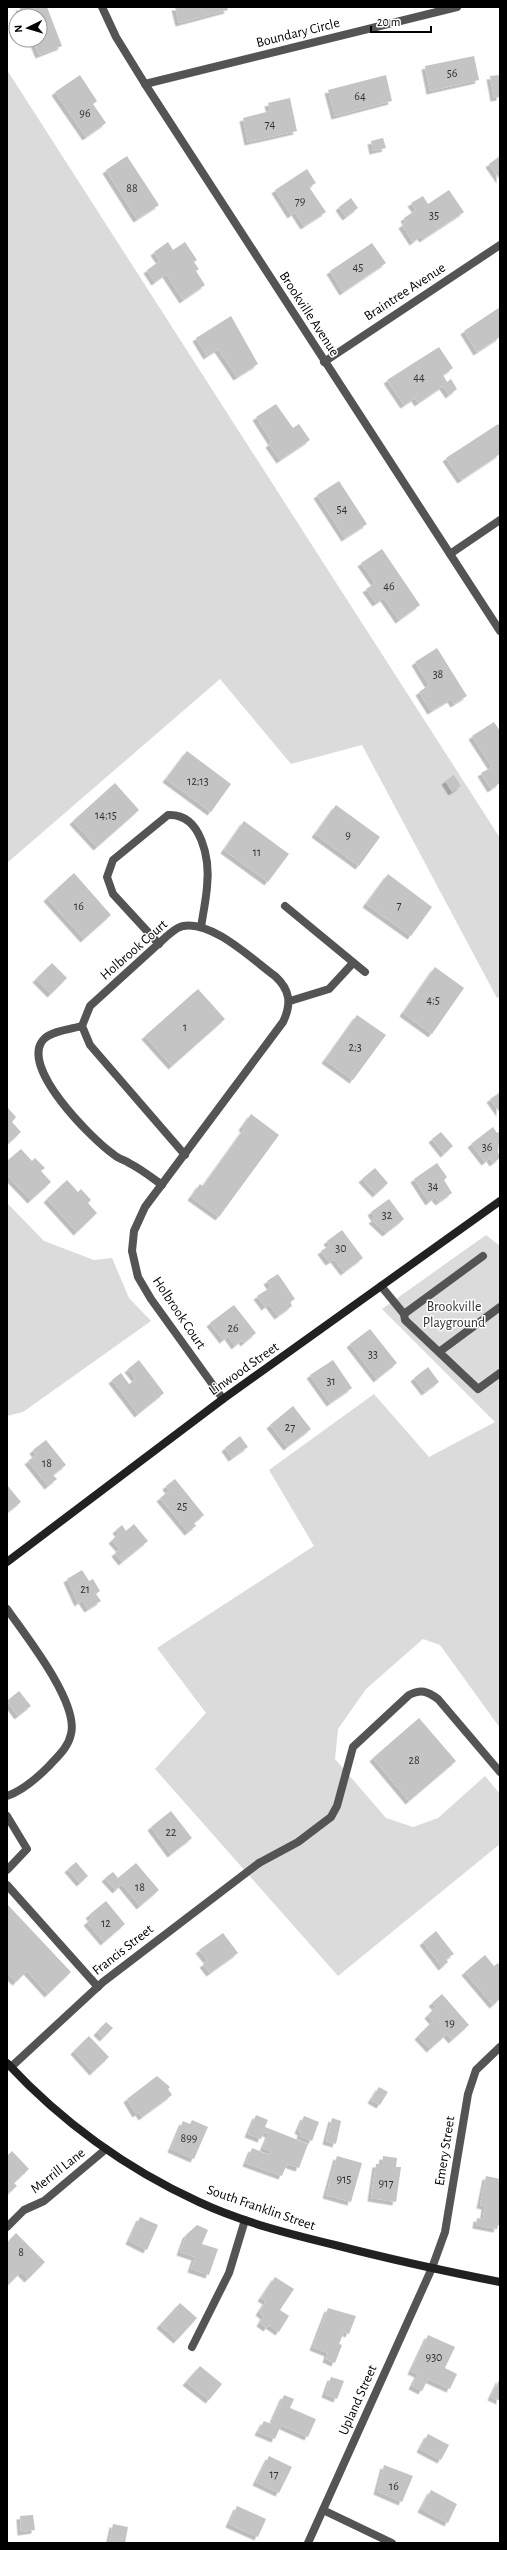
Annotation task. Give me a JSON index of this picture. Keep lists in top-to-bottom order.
{
  "streets": {
    "main road": ["Linwood Street", "South Franklin Street"],
    "street": [
      "Boundary Circle",
      "Braintree Avenue",
      "Brookville Avenue",
      "Holbrook Court",
      "Francis Street",
      "Emery Street",
      "Merrill Lane",
      "Upland Street"
    ]
  },
  "crossings": [
    ["Boundary Circle", "Brookville Avenue"],
    ["Braintree Avenue", "Brookville Avenue"],
    ["Holbrook Court", "Linwood Street"],
    ["Francis Street", "South Franklin Street"],
    ["Emery Street", "South Franklin Street"],
    ["Emery Street", "Upland Street"],
    ["Merrill Lane", "South Franklin Street"],
    ["South Franklin Street", "Upland Street"]
  ],
  "parks": ["Brookville Playground"],
  "house_numbers": [
    "56",
    "64",
    "96",
    "74",
    "88",
    "79",
    "35",
    "45",
    "44",
    "54",
    "46",
    "38",
    "12;13",
    "14;15",
    "9",
    "11",
    "7",
    "16",
    "4;5",
    "1",
    "2;3",
    "36",
    "34",
    "32",
    "30",
    "26",
    "33",
    "31",
    "27",
    "18",
    "25",
    "21",
    "28",
    "22",
    "18",
    "12",
    "19",
    "899",
    "915",
    "917",
    "8",
    "930",
    "17",
    "16"
  ],
  "scale_bar": "20 m",
  "north": "left"
}
